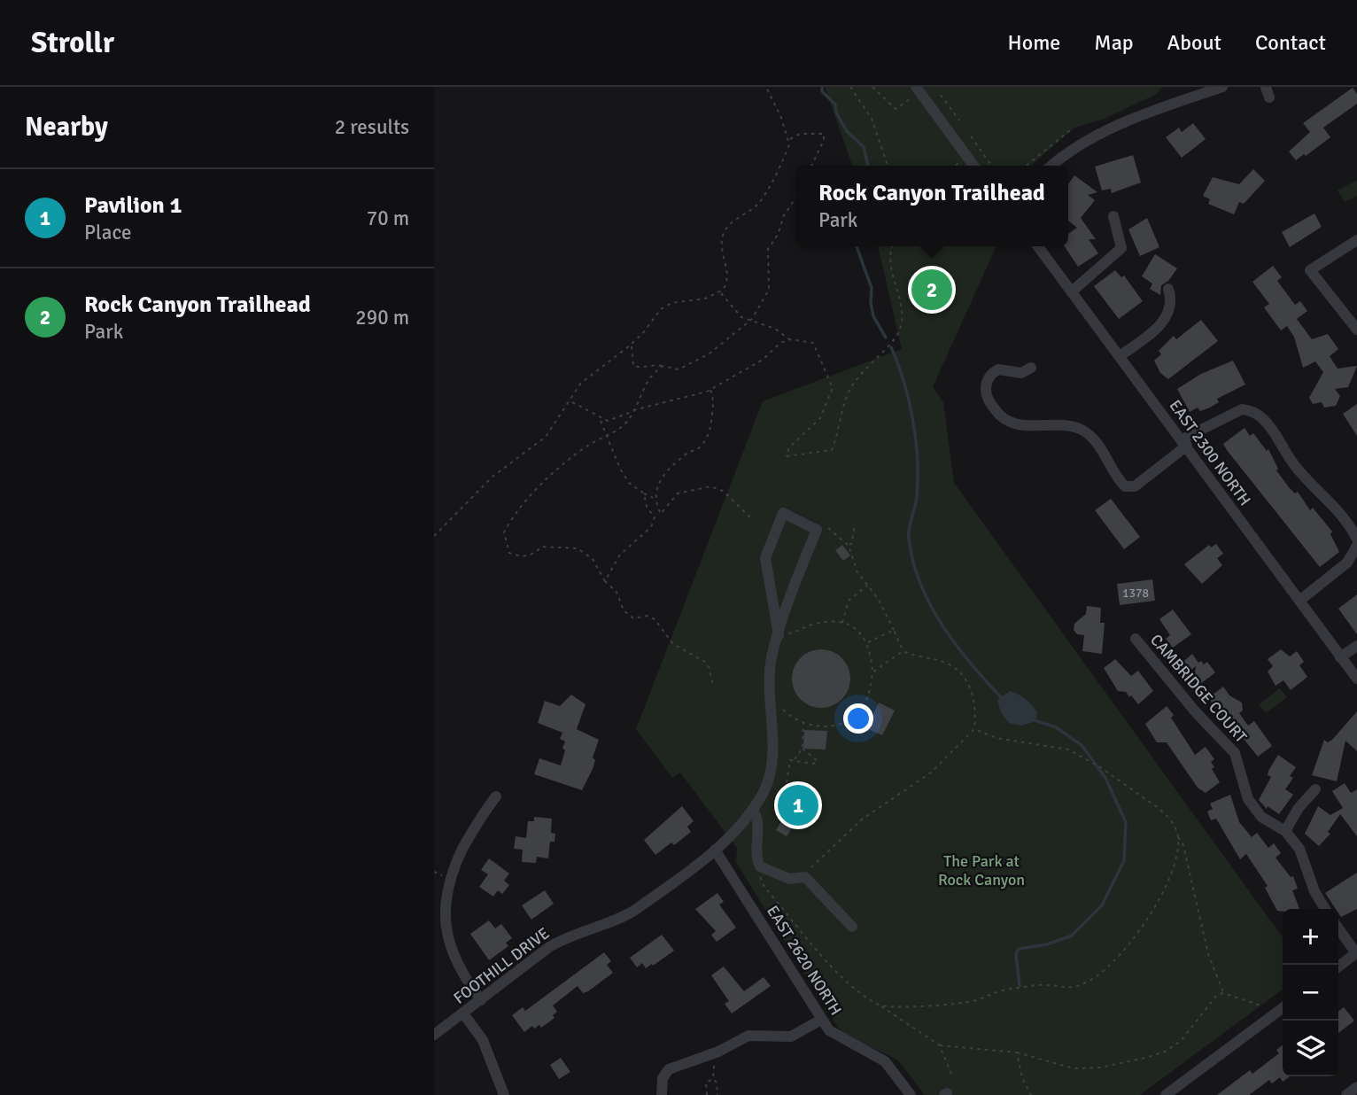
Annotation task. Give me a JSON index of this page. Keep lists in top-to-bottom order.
{
  "streets": {
    "street": [
      "EAST 2300 NORTH",
      "CAMBRIDGE COURT",
      "EAST 2620 NORTH",
      "FOOTHILL DRIVE"
    ]
  },
  "crossings": [
    ["EAST 2620 NORTH", "FOOTHILL DRIVE"]
  ],
  "parks": ["The Park at Rock Canyon"],
  "house_numbers": ["1378"],
  "page": {
    "header": "Strollr",
    "nav": [
      "Home",
      "Map",
      "About",
      "Contact"
    ],
    "heading": ["Nearby", "2 results"],
    "popup": ["Rock Canyon Trailhead", "Park"],
    "list": [
      {
        "mark": "1",
        "name": "Pavilion 1",
        "note": "Place",
        "value": "70 m"
      },
      {
        "mark": "2",
        "name": "Rock Canyon Trailhead",
        "note": "Park",
        "value": "290 m"
      }
    ],
    "pins": ["2", "1"],
    "map_buttons": ["+", "−"]
  }
}
